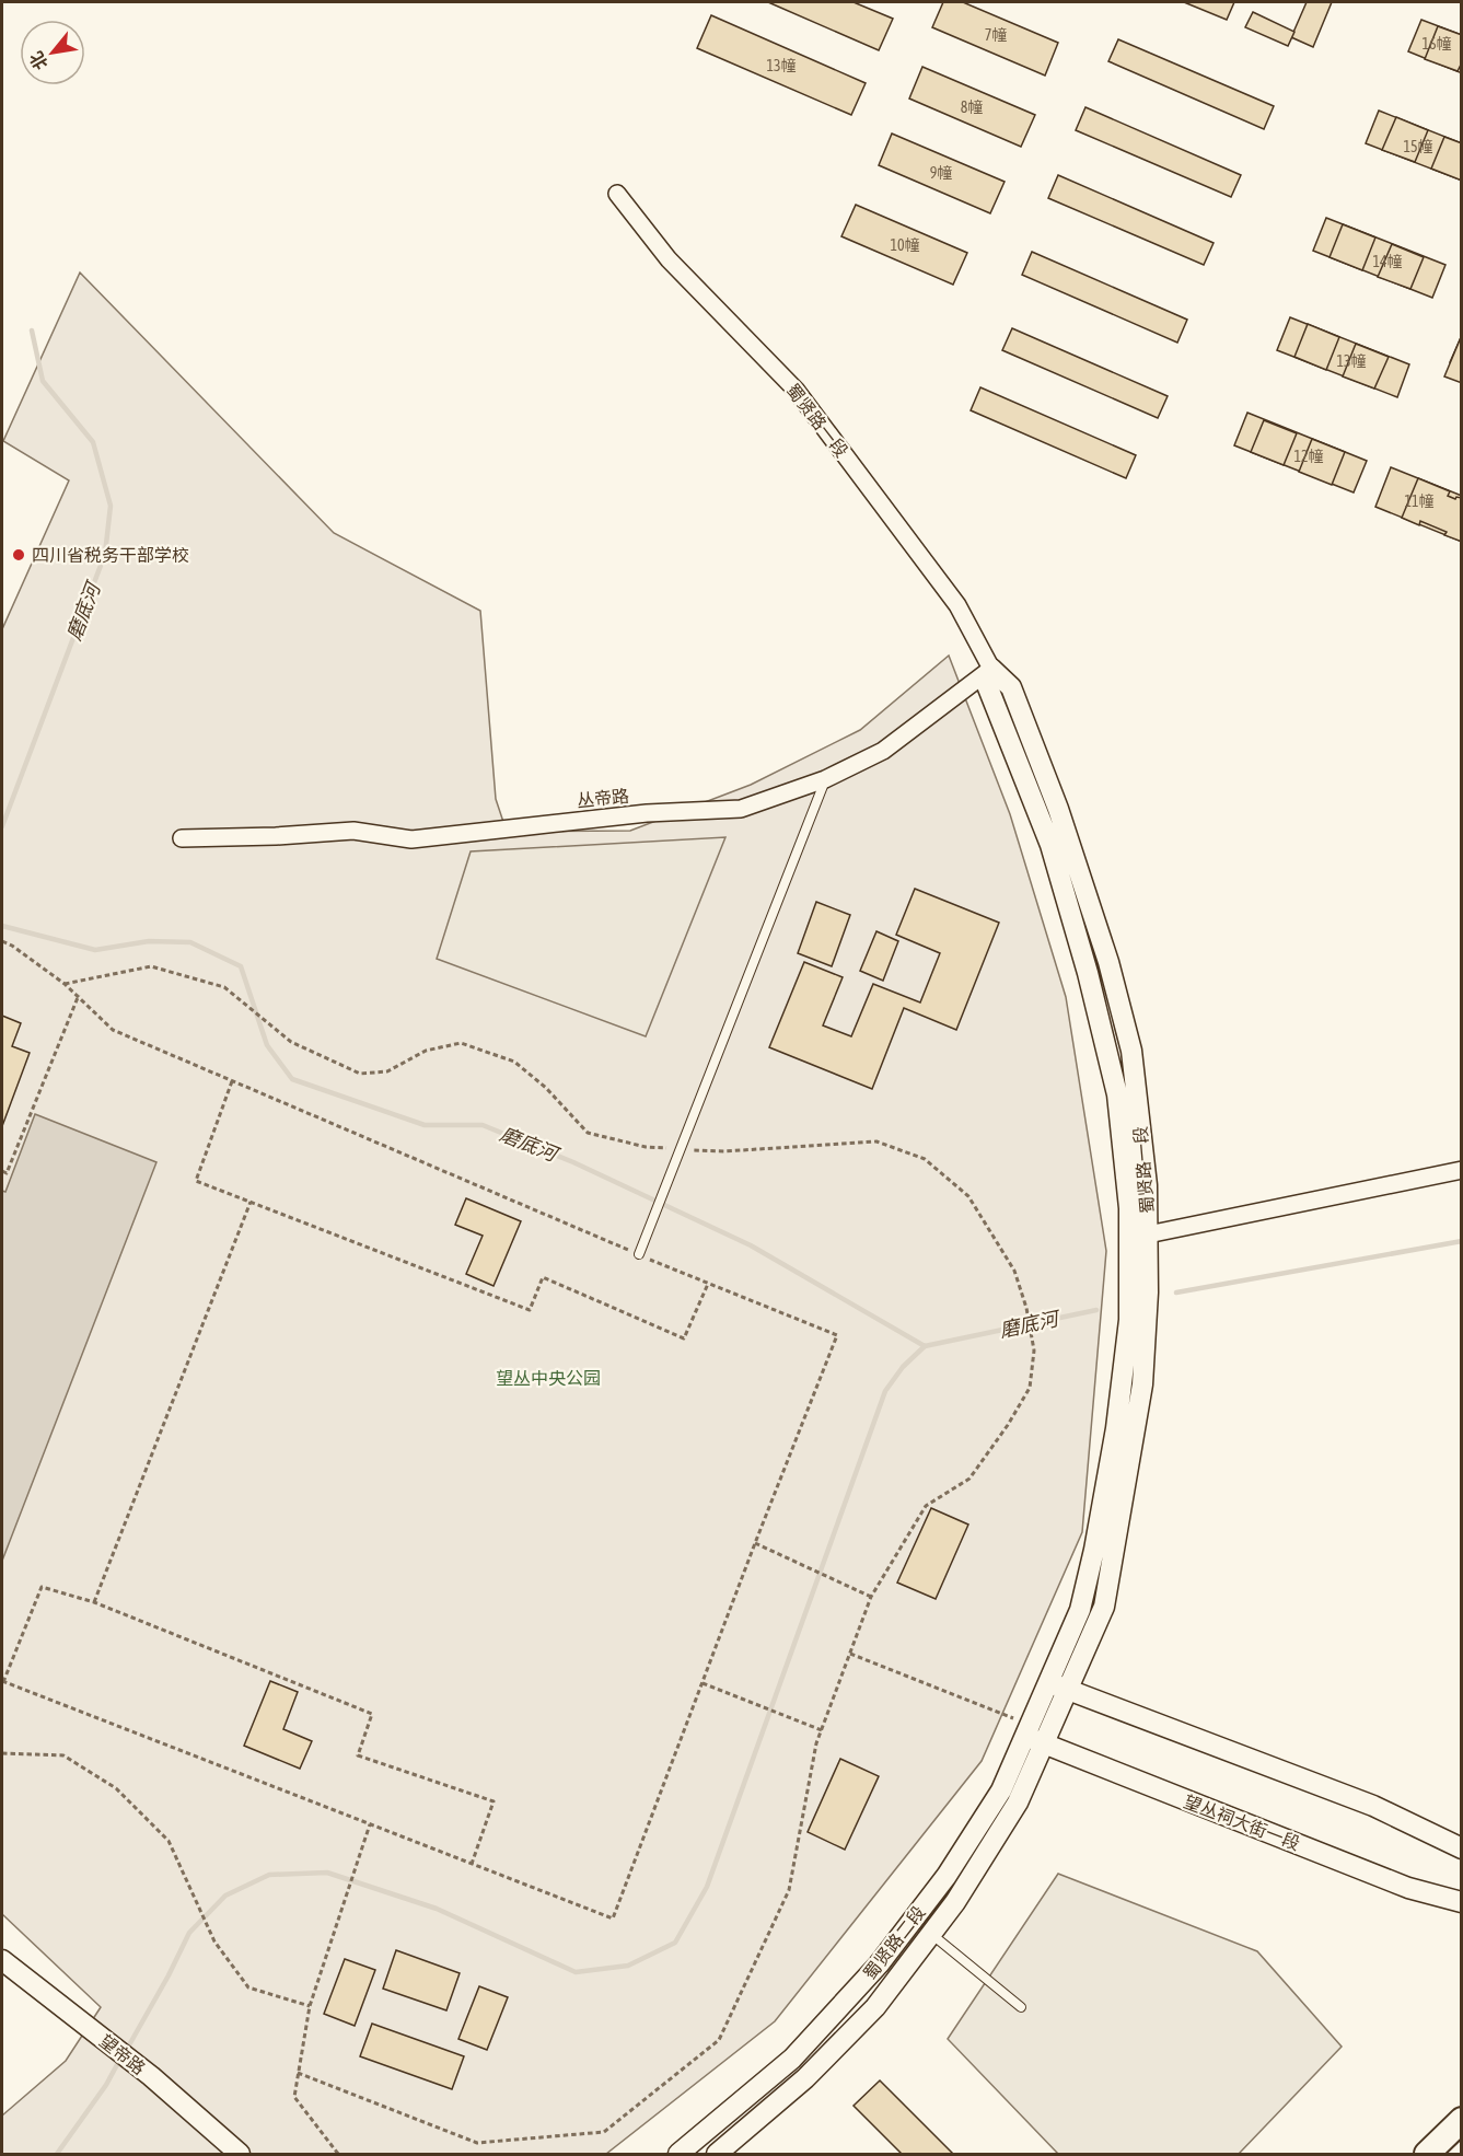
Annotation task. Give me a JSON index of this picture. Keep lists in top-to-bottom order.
{
  "streets": {
    "street": [
      "蜀贤路一段",
      "丛帝路",
      "望丛祠大街一段",
      "蜀贤路二段",
      "望帝路"
    ]
  },
  "crossings": [
    ["蜀贤路一段", "丛帝路"],
    ["蜀贤路一段", "蜀贤路二段"],
    ["望丛祠大街一段", "蜀贤路二段"]
  ],
  "water": ["磨底河"],
  "parks": ["望丛中央公园"],
  "places": ["四川省税务干部学校"],
  "house_numbers": [
    "7幢",
    "16幢",
    "13幢",
    "8幢",
    "15幢",
    "9幢",
    "10幢",
    "14幢",
    "13幢",
    "12幢",
    "11幢"
  ],
  "north": "bottom left"
}
